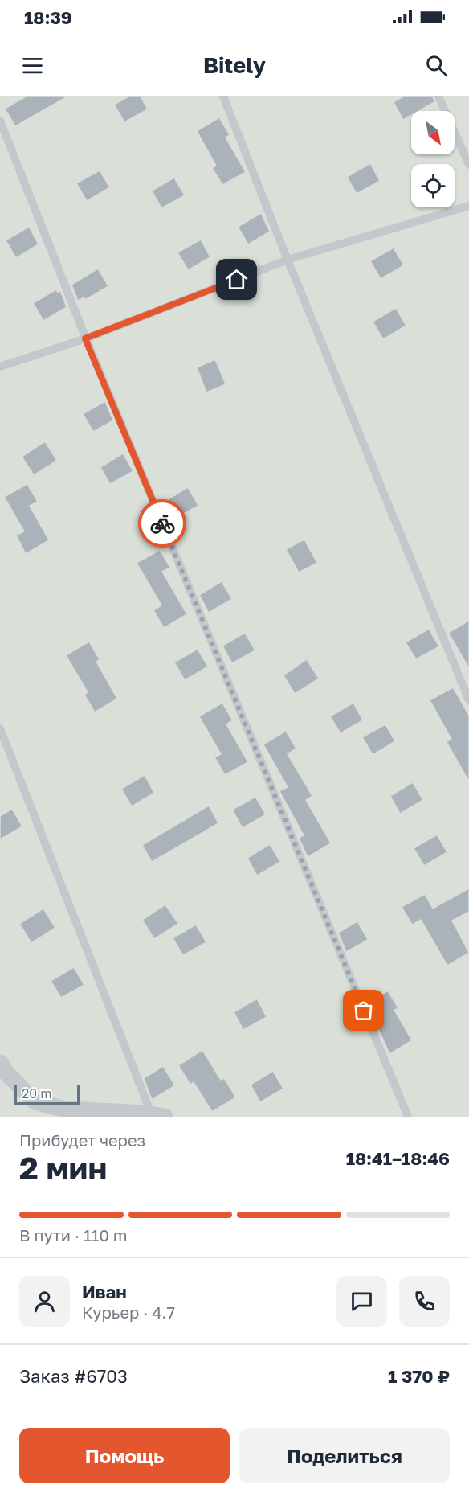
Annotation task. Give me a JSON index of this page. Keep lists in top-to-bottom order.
{
  "scale_bar": "20 m",
  "north": "bottom right",
  "page": {
    "status": "18:39",
    "header": "Bitely",
    "scale": "20 m",
    "heading": ["2 мин", "Прибудет через", "18:41–18:46"],
    "panel": [
      "Иван",
      "Курьер · 4.7",
      "Заказ #6703",
      "1 370 ₽"
    ],
    "bar": "В пути · 110 m",
    "buttons": ["Помощь", "Поделиться"]
  }
}
